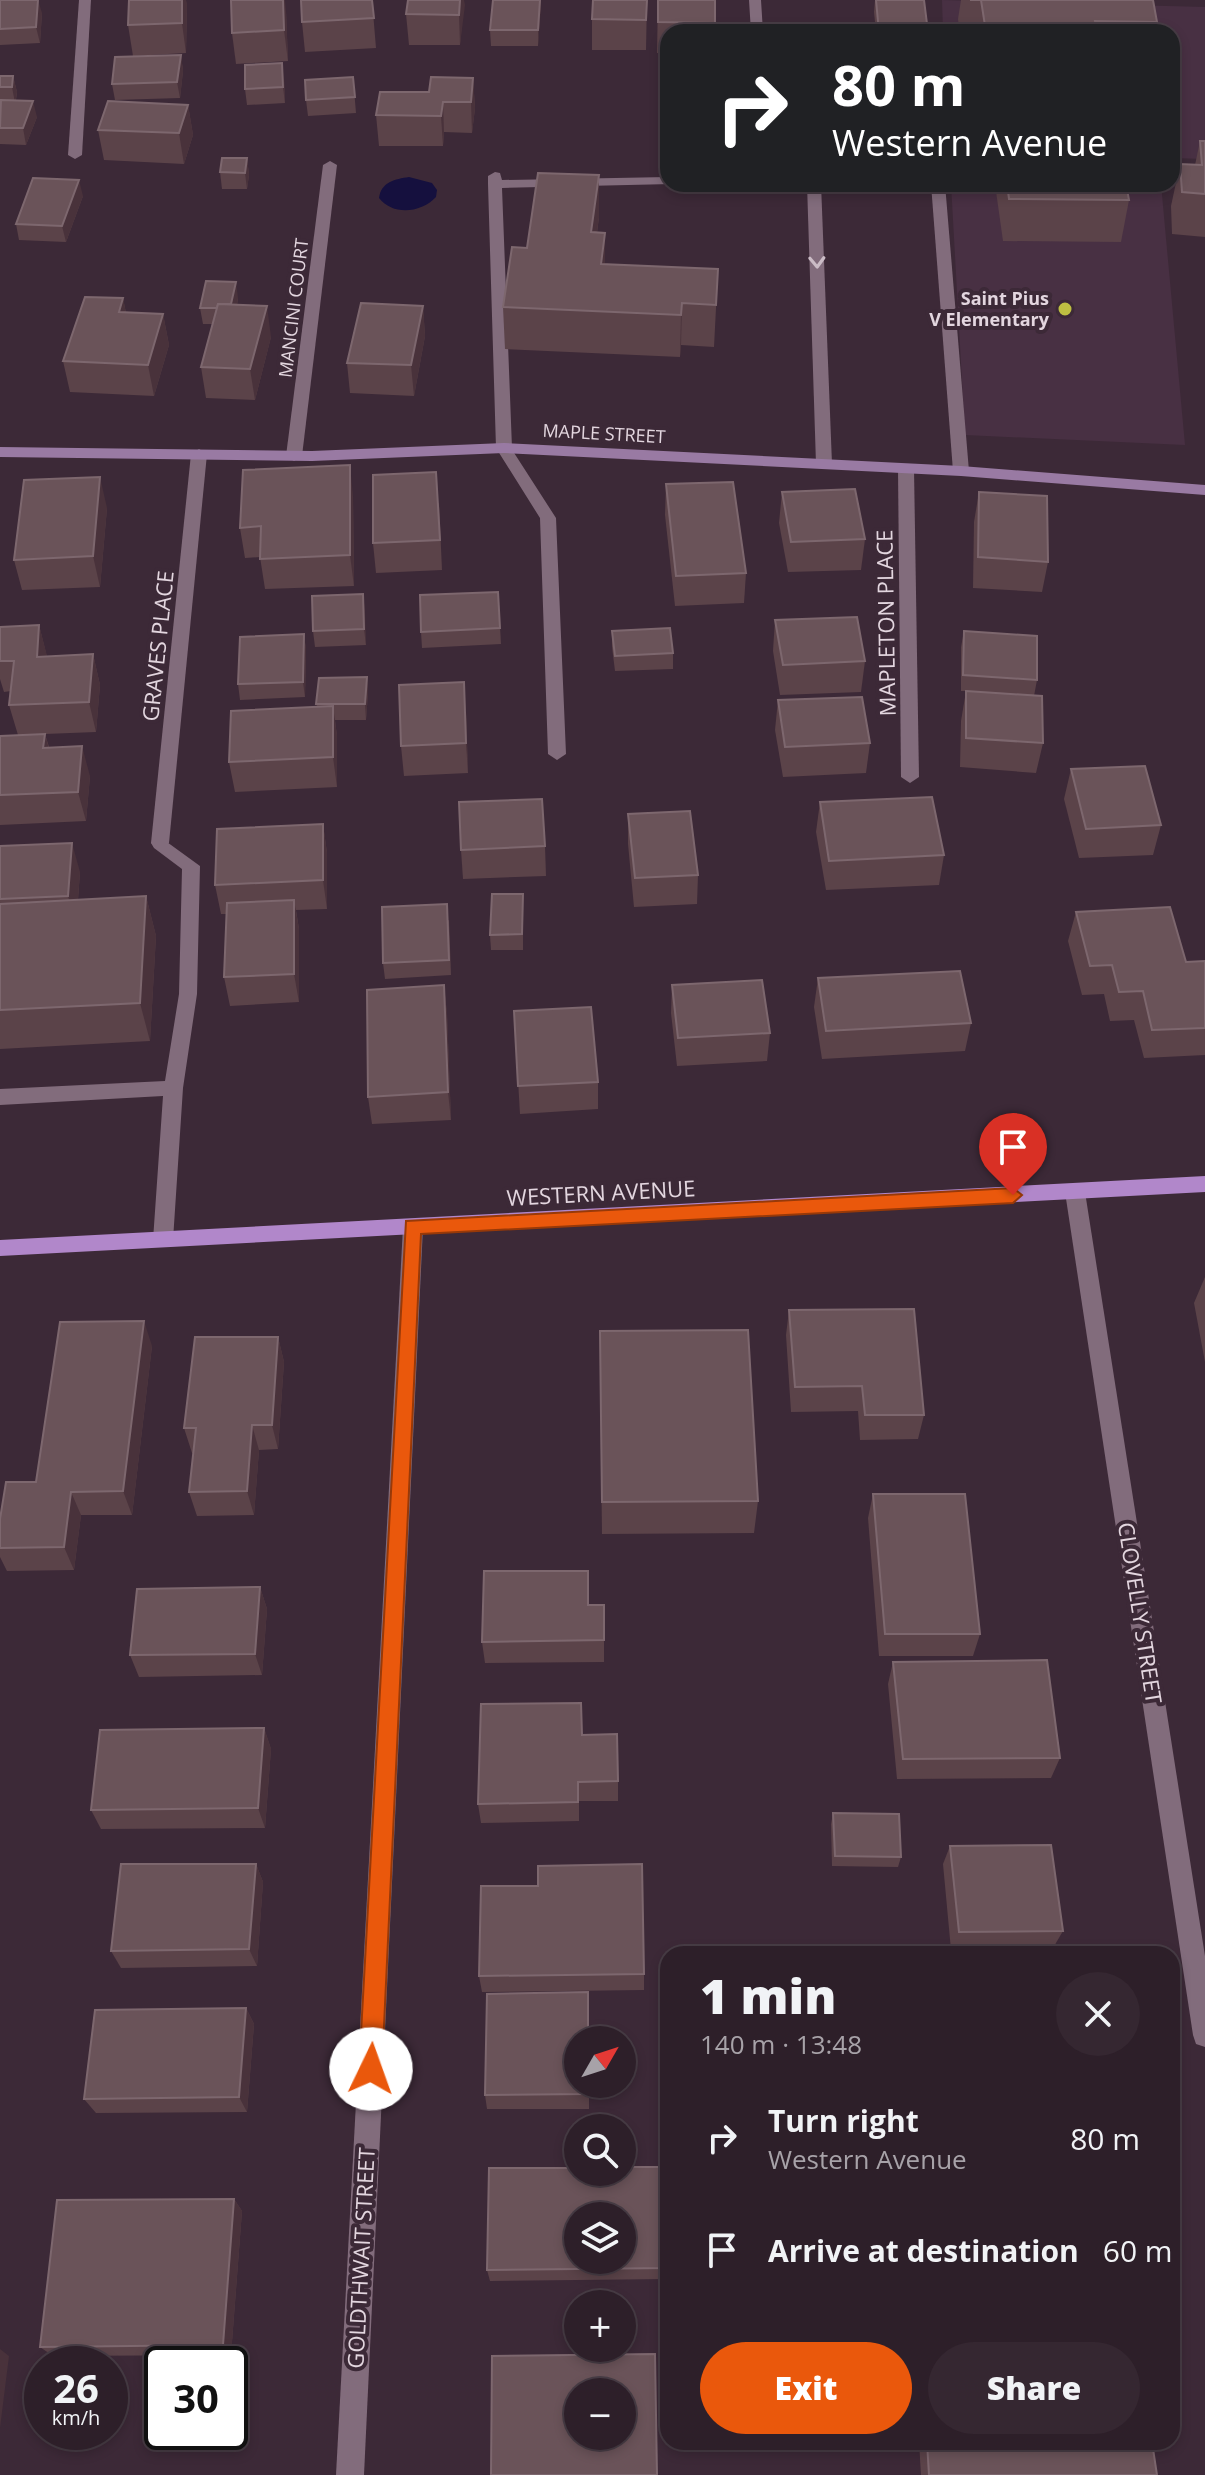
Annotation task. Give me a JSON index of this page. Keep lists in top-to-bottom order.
{
  "streets": {
    "main road": ["WESTERN AVENUE"],
    "street": [
      "MANCINI COURT",
      "MAPLE STREET",
      "MAPLETON PLACE",
      "GRAVES PLACE",
      "CLOVELLY STREET",
      "GOLDTHWAIT STREET"
    ]
  },
  "crossings": [
    ["MANCINI COURT", "MAPLE STREET"],
    ["MAPLE STREET", "MAPLETON PLACE"],
    ["MAPLE STREET", "GRAVES PLACE"],
    ["WESTERN AVENUE", "CLOVELLY STREET"],
    ["WESTERN AVENUE", "GOLDTHWAIT STREET"]
  ],
  "places": ["Saint Pius V Elementary"],
  "north": "top right",
  "page": {
    "turn": ["80 m", "Western Avenue"],
    "heading": ["1 min", "140 m · 13:48"],
    "map_buttons": ["+", "−"],
    "list": [
      {
        "name": "Turn right",
        "note": "Western Avenue",
        "value": "80 m"
      },
      {
        "name": "Arrive at destination",
        "value": "60 m"
      }
    ],
    "buttons": ["Exit", "Share"],
    "speed": "26 km/h",
    "limit": "30"
  }
}
